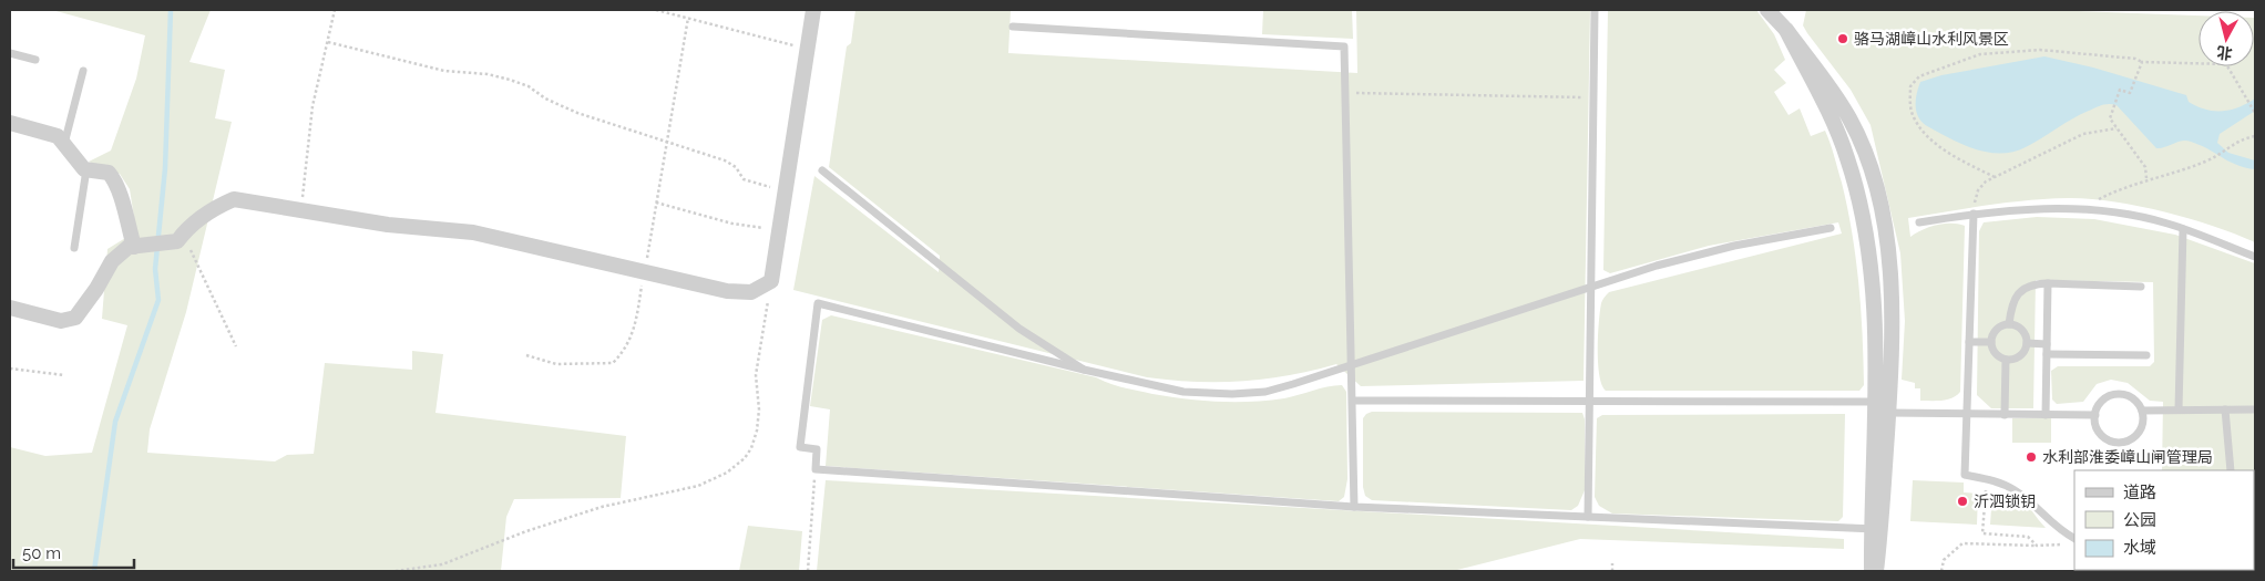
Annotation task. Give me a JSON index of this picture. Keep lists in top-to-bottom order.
{
  "places": ["骆马湖嶂山水利风景区", "水利部淮委嶂山闸管理局", "沂泗锁钥"],
  "legend": ["道路", "公园", "水域"],
  "scale_bar": "50 m",
  "north": "bottom"
}
